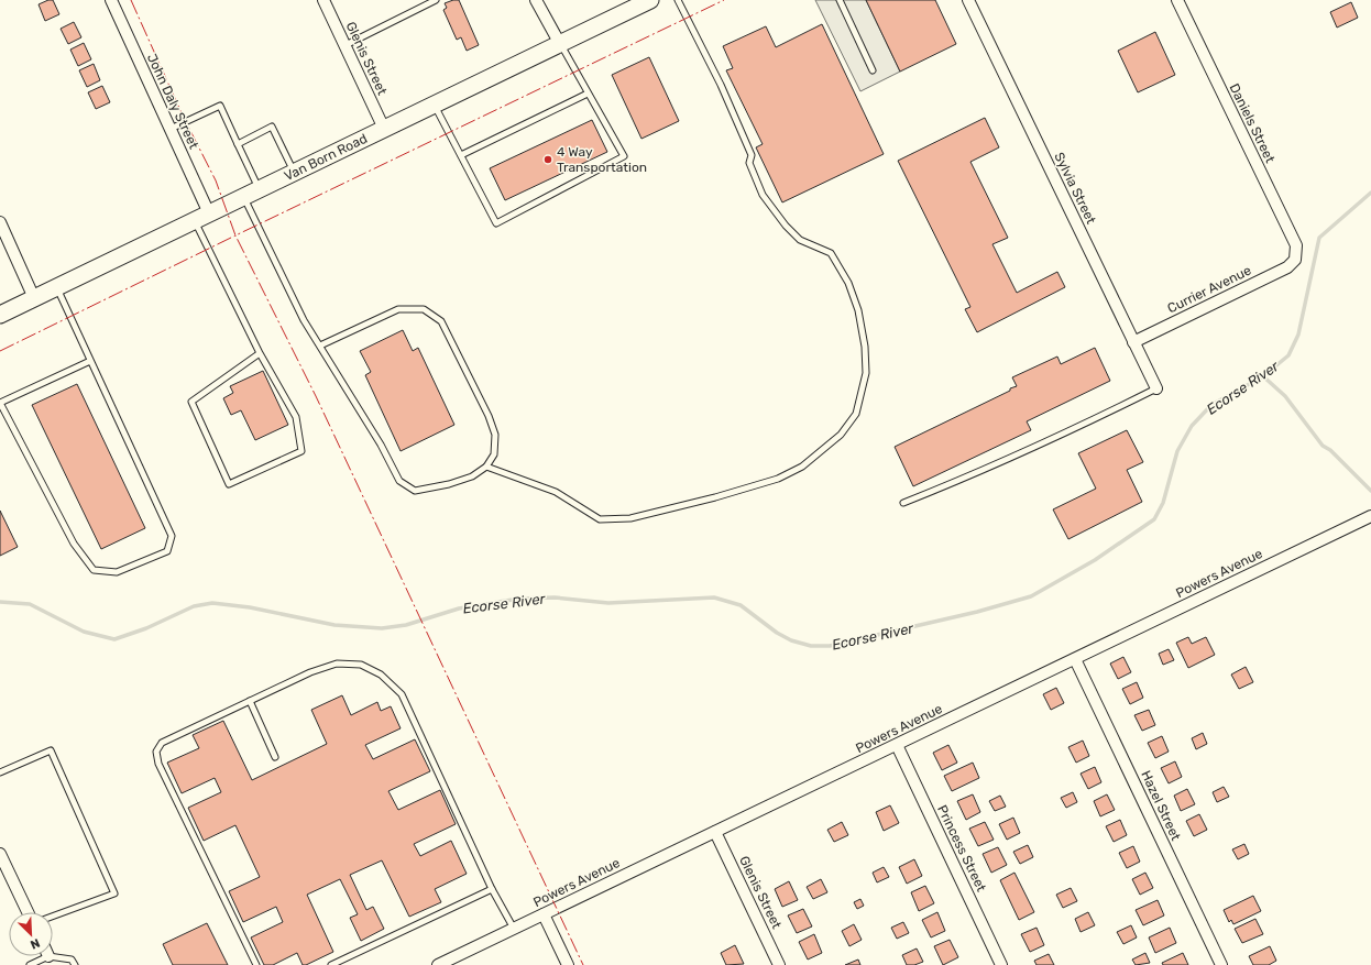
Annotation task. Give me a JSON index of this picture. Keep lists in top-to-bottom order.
{
  "streets": {
    "main road": ["Van Born Road"],
    "street": [
      "Glenis Street",
      "John Daly Street",
      "Daniels Street",
      "Sylvia Street",
      "Currier Avenue",
      "Powers Avenue",
      "Hazel Street",
      "Princess Street"
    ]
  },
  "crossings": [
    ["Glenis Street", "Van Born Road"],
    ["Glenis Street", "Powers Avenue"],
    ["John Daly Street", "Van Born Road"],
    ["Daniels Street", "Currier Avenue"],
    ["Sylvia Street", "Currier Avenue"],
    ["Powers Avenue", "Hazel Street"],
    ["Powers Avenue", "Princess Street"]
  ],
  "water": ["Ecorse River"],
  "places": ["4 Way Transportation"],
  "north": "bottom right"
}
